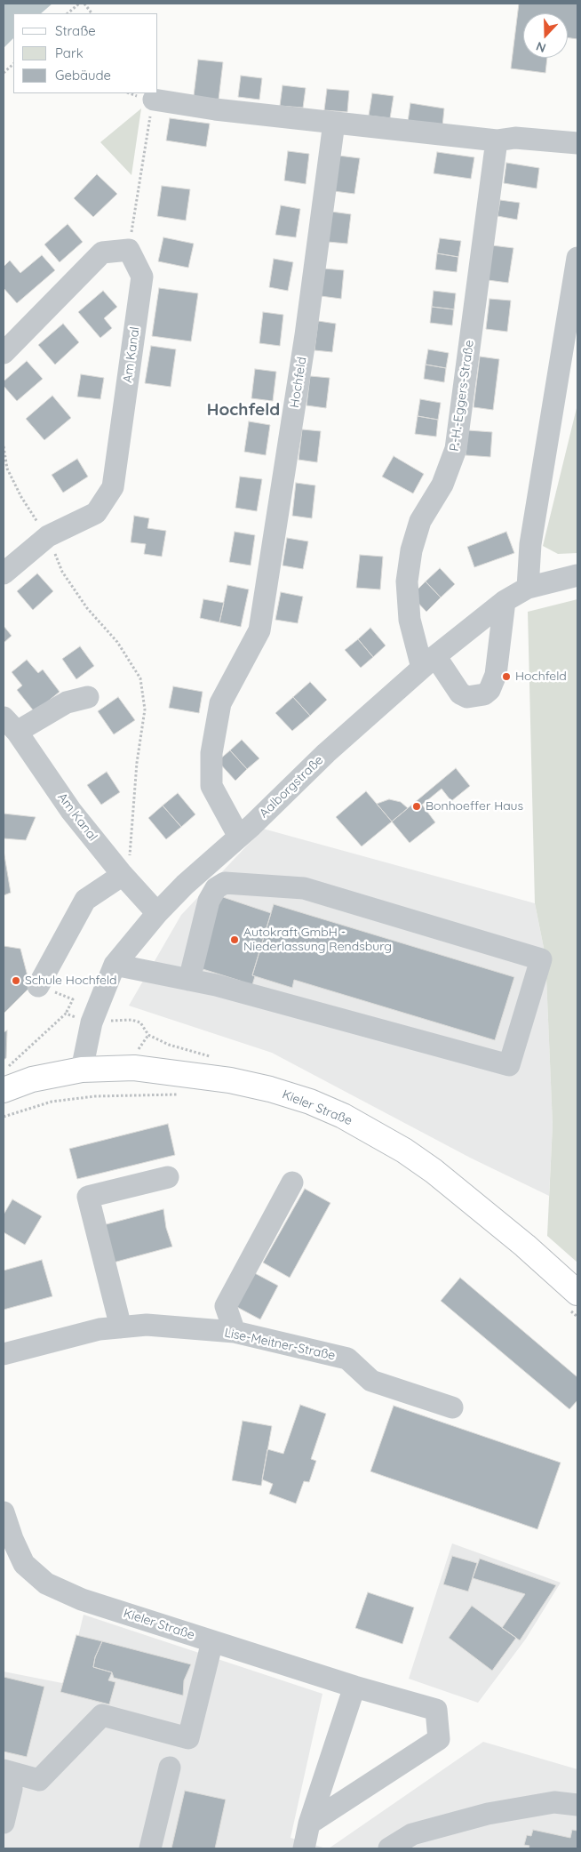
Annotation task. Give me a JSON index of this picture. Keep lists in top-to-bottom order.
{
  "streets": {
    "main road": ["Kieler Straße"],
    "street": [
      "Am Kanal",
      "Hochfeld",
      "P.-H.-Eggers-Straße",
      "Aalborgstraße",
      "Lise-Meitner-Straße"
    ]
  },
  "crossings": [
    ["Am Kanal", "Aalborgstraße"],
    ["Hochfeld", "Aalborgstraße"],
    ["P.-H.-Eggers-Straße", "Aalborgstraße"],
    ["Aalborgstraße", "Kieler Straße"]
  ],
  "districts": ["Hochfeld"],
  "places": [
    "Hochfeld",
    "Bonhoeffer Haus",
    "Autokraft GmbH - Niederlassung Rendsburg",
    "Schule Hochfeld"
  ],
  "legend": ["Straße", "Park", "Gebäude"],
  "north": "bottom"
}
